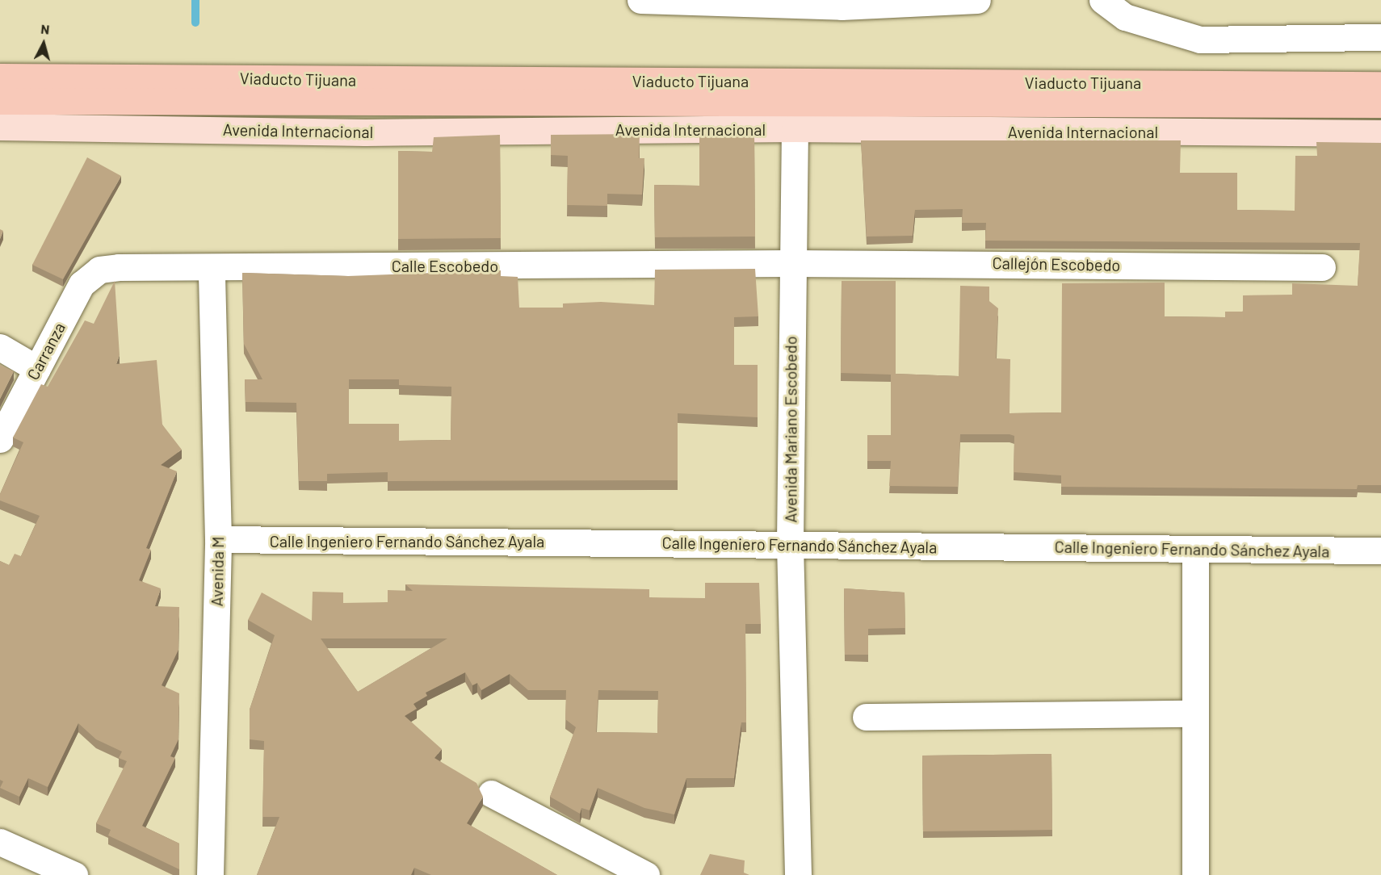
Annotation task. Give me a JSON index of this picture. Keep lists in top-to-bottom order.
{
  "streets": {
    "highway": ["Viaducto Tijuana", "Avenida Internacional"],
    "street": [
      "Callejón Escobedo",
      "Calle Escobedo",
      "Carranza",
      "Avenida Mariano Escobedo",
      "Calle Ingeniero Fernando Sánchez Ayala",
      "Avenida M"
    ]
  },
  "crossings": [
    ["Avenida Internacional", "Avenida Mariano Escobedo"],
    ["Callejón Escobedo", "Calle Escobedo"],
    ["Callejón Escobedo", "Avenida Mariano Escobedo"],
    ["Calle Escobedo", "Carranza"],
    ["Calle Escobedo", "Avenida Mariano Escobedo"],
    ["Calle Escobedo", "Avenida M"],
    ["Avenida Mariano Escobedo", "Calle Ingeniero Fernando Sánchez Ayala"],
    ["Calle Ingeniero Fernando Sánchez Ayala", "Avenida M"]
  ],
  "north": "top"
}
